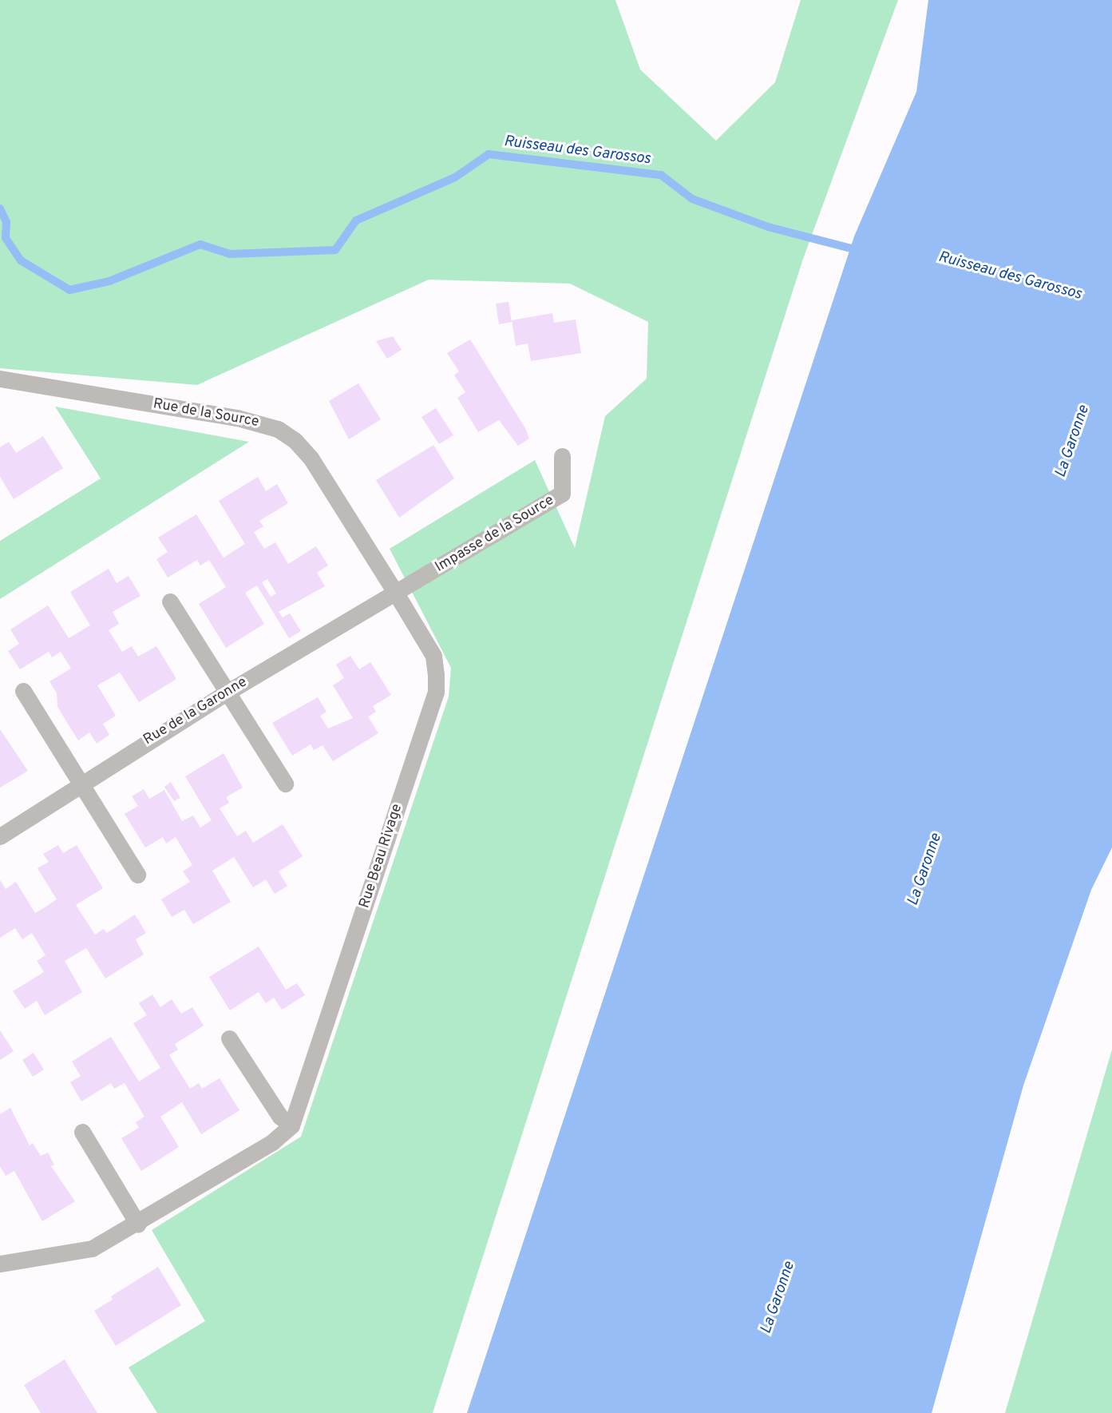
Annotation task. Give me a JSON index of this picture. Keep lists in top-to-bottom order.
{
  "streets": {
    "street": [
      "Rue de la Source",
      "Impasse de la Source",
      "Rue de la Garonne",
      "Rue Beau Rivage"
    ]
  },
  "crossings": [
    ["Rue de la Source", "Impasse de la Source"],
    ["Rue de la Source", "Rue de la Garonne"],
    ["Rue de la Source", "Rue Beau Rivage"],
    ["Impasse de la Source", "Rue de la Garonne"],
    ["Impasse de la Source", "Rue Beau Rivage"],
    ["Rue de la Garonne", "Rue Beau Rivage"]
  ],
  "water": ["Ruisseau des Garossos", "La Garonne"]
}
